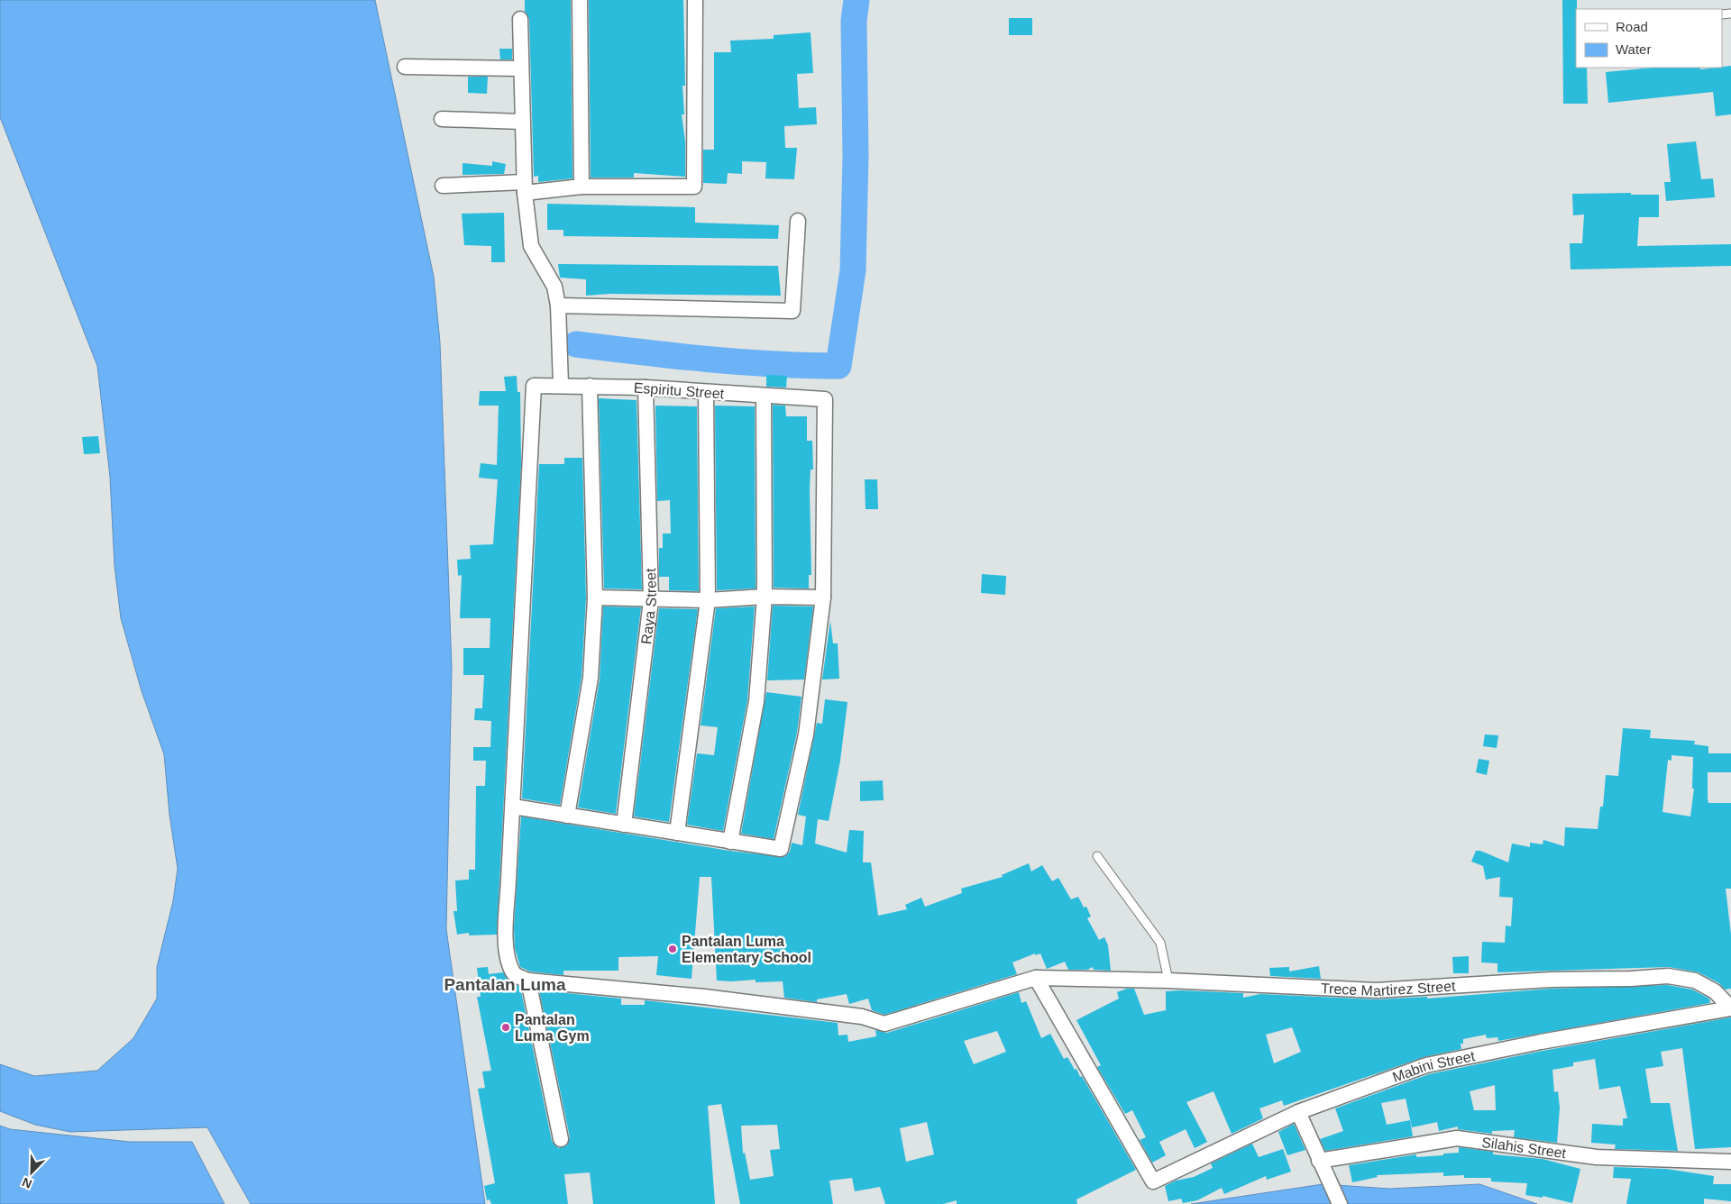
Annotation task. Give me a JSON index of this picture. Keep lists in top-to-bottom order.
{
  "streets": {
    "street": [
      "Espiritu Street",
      "Raya Street",
      "Trece Martirez Street",
      "Mabini Street",
      "Silahis Street"
    ]
  },
  "crossings": [
    ["Espiritu Street", "Raya Street"],
    ["Trece Martirez Street", "Mabini Street"]
  ],
  "districts": ["Pantalan Luma"],
  "places": ["Pantalan Luma Elementary School", "Pantalan Luma Gym"],
  "legend": ["Road", "Water"],
  "north": "bottom left"
}
